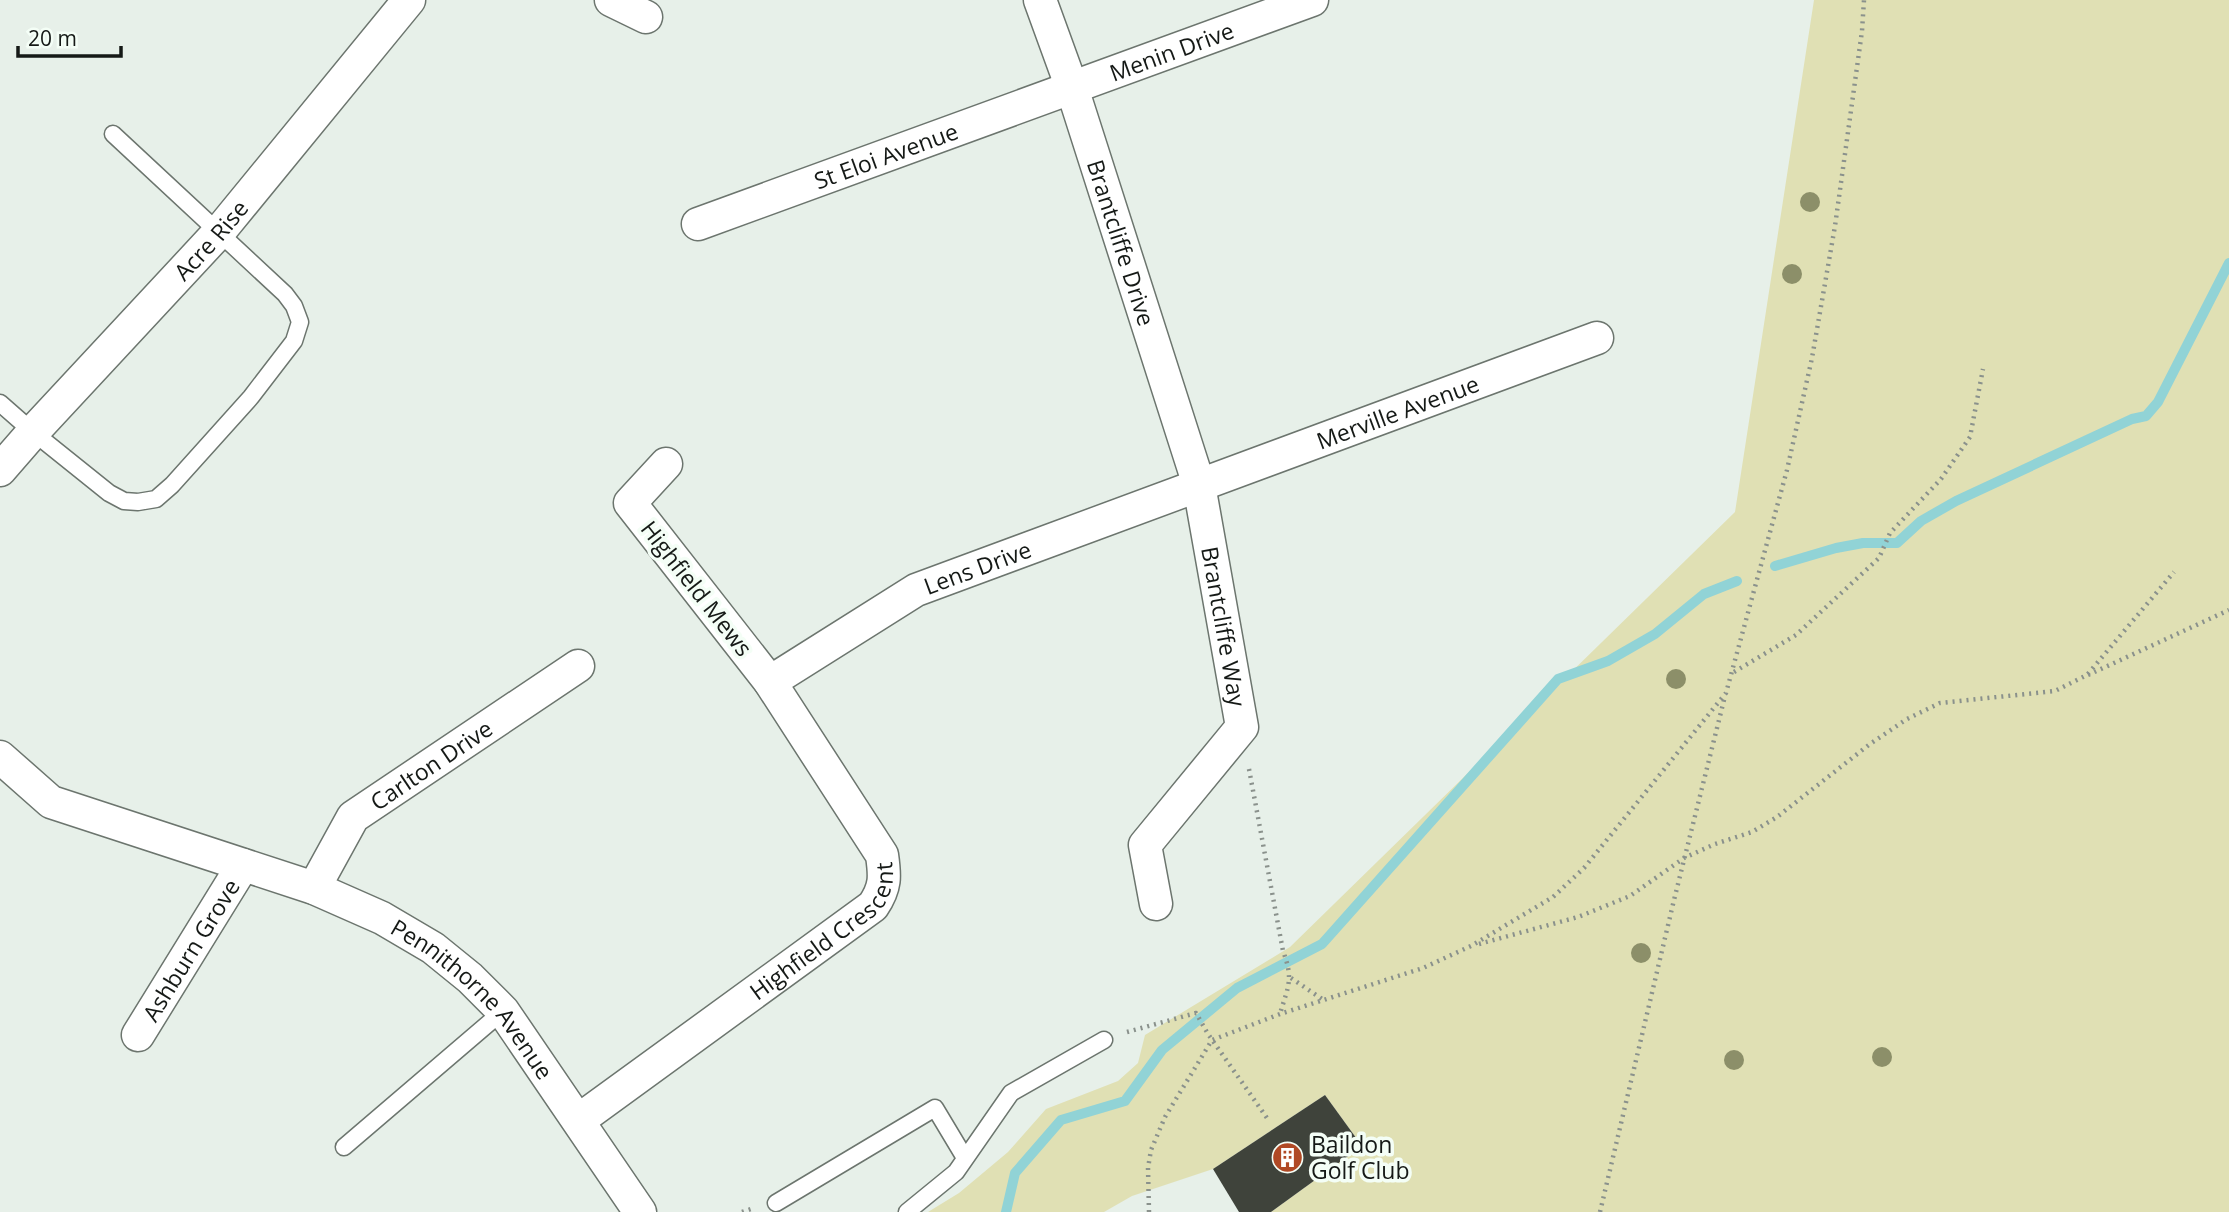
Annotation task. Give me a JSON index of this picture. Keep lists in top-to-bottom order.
{
  "streets": {
    "street": [
      "Menin Drive",
      "St Eloi Avenue",
      "Acre Rise",
      "Brantcliffe Drive",
      "Merville Avenue",
      "Lens Drive",
      "Highfield Mews",
      "Brantcliffe Way",
      "Carlton Drive",
      "Highfield Crescent",
      "Ashburn Grove",
      "Pennithorne Avenue"
    ]
  },
  "crossings": [
    ["Menin Drive", "St Eloi Avenue"],
    ["Menin Drive", "Brantcliffe Drive"],
    ["St Eloi Avenue", "Brantcliffe Drive"],
    ["Brantcliffe Drive", "Merville Avenue"],
    ["Brantcliffe Drive", "Lens Drive"],
    ["Brantcliffe Drive", "Brantcliffe Way"],
    ["Merville Avenue", "Lens Drive"],
    ["Merville Avenue", "Brantcliffe Way"],
    ["Lens Drive", "Highfield Mews"],
    ["Lens Drive", "Brantcliffe Way"],
    ["Lens Drive", "Highfield Crescent"],
    ["Highfield Mews", "Highfield Crescent"],
    ["Carlton Drive", "Pennithorne Avenue"],
    ["Highfield Crescent", "Pennithorne Avenue"],
    ["Ashburn Grove", "Pennithorne Avenue"]
  ],
  "places": {
    "building": ["Baildon Golf Club"]
  },
  "scale_bar": "20 m"
}
